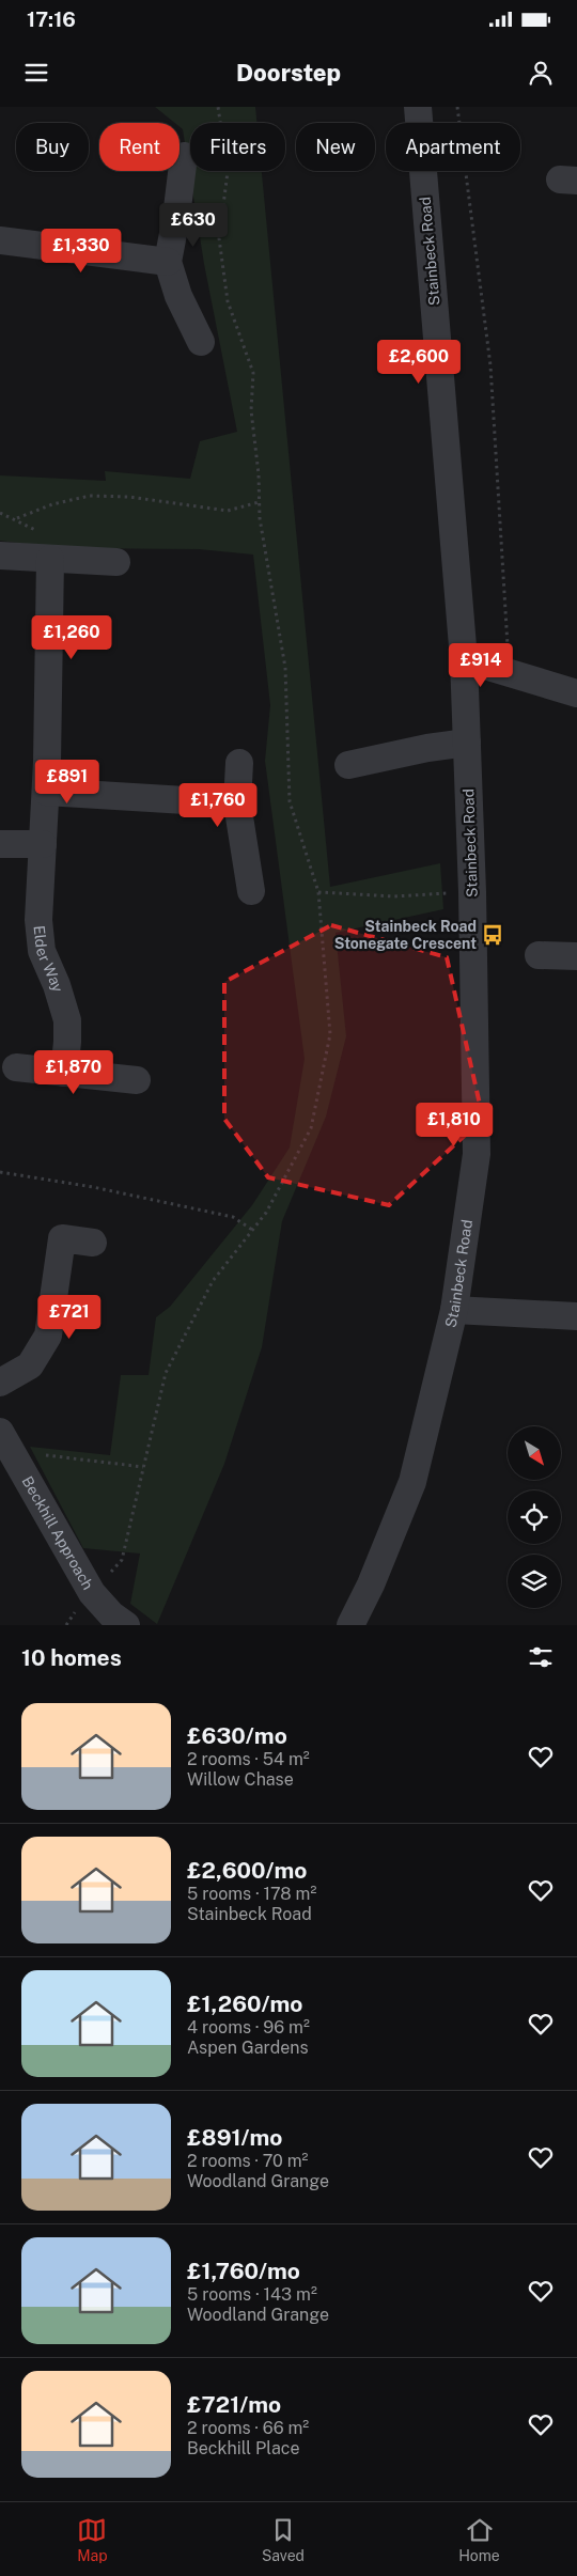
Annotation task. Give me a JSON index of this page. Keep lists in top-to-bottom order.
{
  "streets": {
    "street": ["Stainbeck Road", "Elder Way", "Beckhill Approach"]
  },
  "places": {
    "bus stop": ["Stainbeck Road Stonegate Crescent"]
  },
  "north": "bottom right",
  "page": {
    "status": "17:16",
    "header": "Doorstep",
    "chip": [
      "Buy",
      "Rent",
      "Filters",
      "New",
      "Apartment"
    ],
    "price": [
      "£630",
      "£1,330",
      "£2,600",
      "£1,260",
      "£914",
      "£891",
      "£1,760",
      "£1,870",
      "£1,810",
      "£721"
    ],
    "heading": "10 homes",
    "list": [
      {
        "name": "£630/mo",
        "note": "2 rooms · 54 m² · Willow Chase"
      },
      {
        "name": "£2,600/mo",
        "note": "5 rooms · 178 m² · Stainbeck Road"
      },
      {
        "name": "£1,260/mo",
        "note": "4 rooms · 96 m² · Aspen Gardens"
      },
      {
        "name": "£891/mo",
        "note": "2 rooms · 70 m² · Woodland Grange"
      },
      {
        "name": "£1,760/mo",
        "note": "5 rooms · 143 m² · Woodland Grange"
      },
      {
        "name": "£721/mo",
        "note": "2 rooms · 66 m² · Beckhill Place"
      }
    ],
    "tabs": ["Map", "Saved", "Home"]
  }
}
